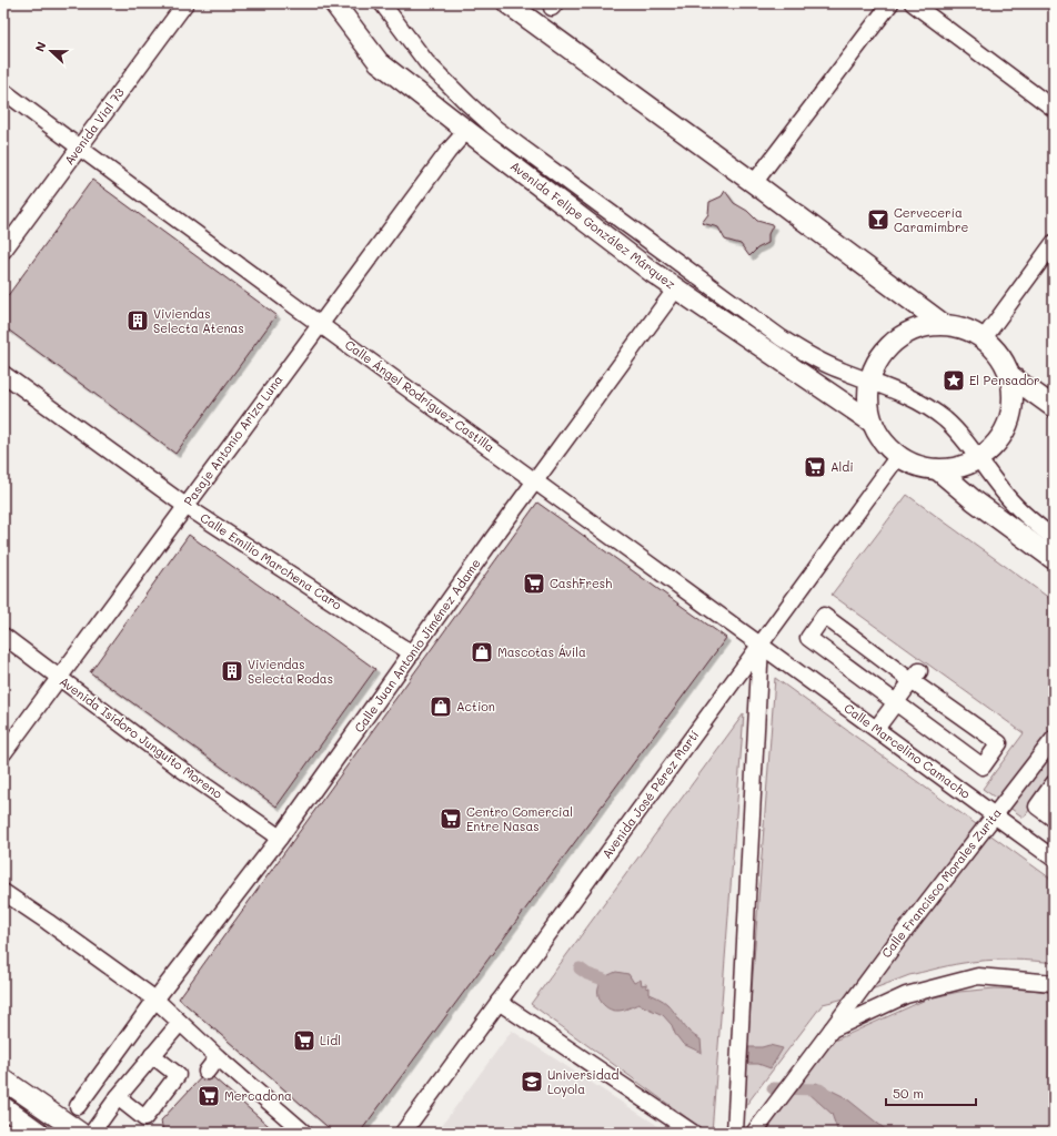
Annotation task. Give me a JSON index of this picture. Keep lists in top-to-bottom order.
{
  "streets": {
    "main road": ["Avenida Felipe González Márquez"],
    "street": [
      "Avenida Vial 73",
      "Calle Ángel Rodríguez Castilla",
      "Pasaje Antonio Ariza Luna",
      "Calle Emilio Marchena Caro",
      "Calle Juan Antonio Jiménez Adame",
      "Avenida Isidoro Junguito Moreno",
      "Calle Marcelino Camacho",
      "Avenida José Pérez Martí",
      "Calle Francisco Morales Zurita"
    ]
  },
  "crossings": [
    ["Avenida Vial 73", "Calle Ángel Rodríguez Castilla"],
    ["Avenida Felipe González Márquez", "Pasaje Antonio Ariza Luna"],
    ["Avenida Felipe González Márquez", "Calle Juan Antonio Jiménez Adame"],
    ["Calle Ángel Rodríguez Castilla", "Pasaje Antonio Ariza Luna"],
    ["Calle Ángel Rodríguez Castilla", "Calle Juan Antonio Jiménez Adame"],
    ["Calle Ángel Rodríguez Castilla", "Calle Marcelino Camacho"],
    ["Calle Ángel Rodríguez Castilla", "Avenida José Pérez Martí"],
    ["Pasaje Antonio Ariza Luna", "Calle Emilio Marchena Caro"],
    ["Pasaje Antonio Ariza Luna", "Avenida Isidoro Junguito Moreno"],
    ["Calle Emilio Marchena Caro", "Calle Juan Antonio Jiménez Adame"],
    ["Calle Juan Antonio Jiménez Adame", "Avenida Isidoro Junguito Moreno"],
    ["Calle Marcelino Camacho", "Avenida José Pérez Martí"],
    ["Calle Marcelino Camacho", "Calle Francisco Morales Zurita"]
  ],
  "places": {
    "bar": ["Cervecería Caramimbre"],
    "building": ["Viviendas Selecta Atenas", "Viviendas Selecta Rodas"],
    "place": ["El Pensador"],
    "supermarket": [
      "Aldi",
      "CashFresh",
      "Centro Comercial Entre Nasas",
      "Lidl",
      "Mercadona"
    ],
    "shop": ["Mascotas Ávila", "Action"],
    "school or university": ["Universidad Loyola"]
  },
  "scale_bar": "50 m",
  "north": "left"
}
